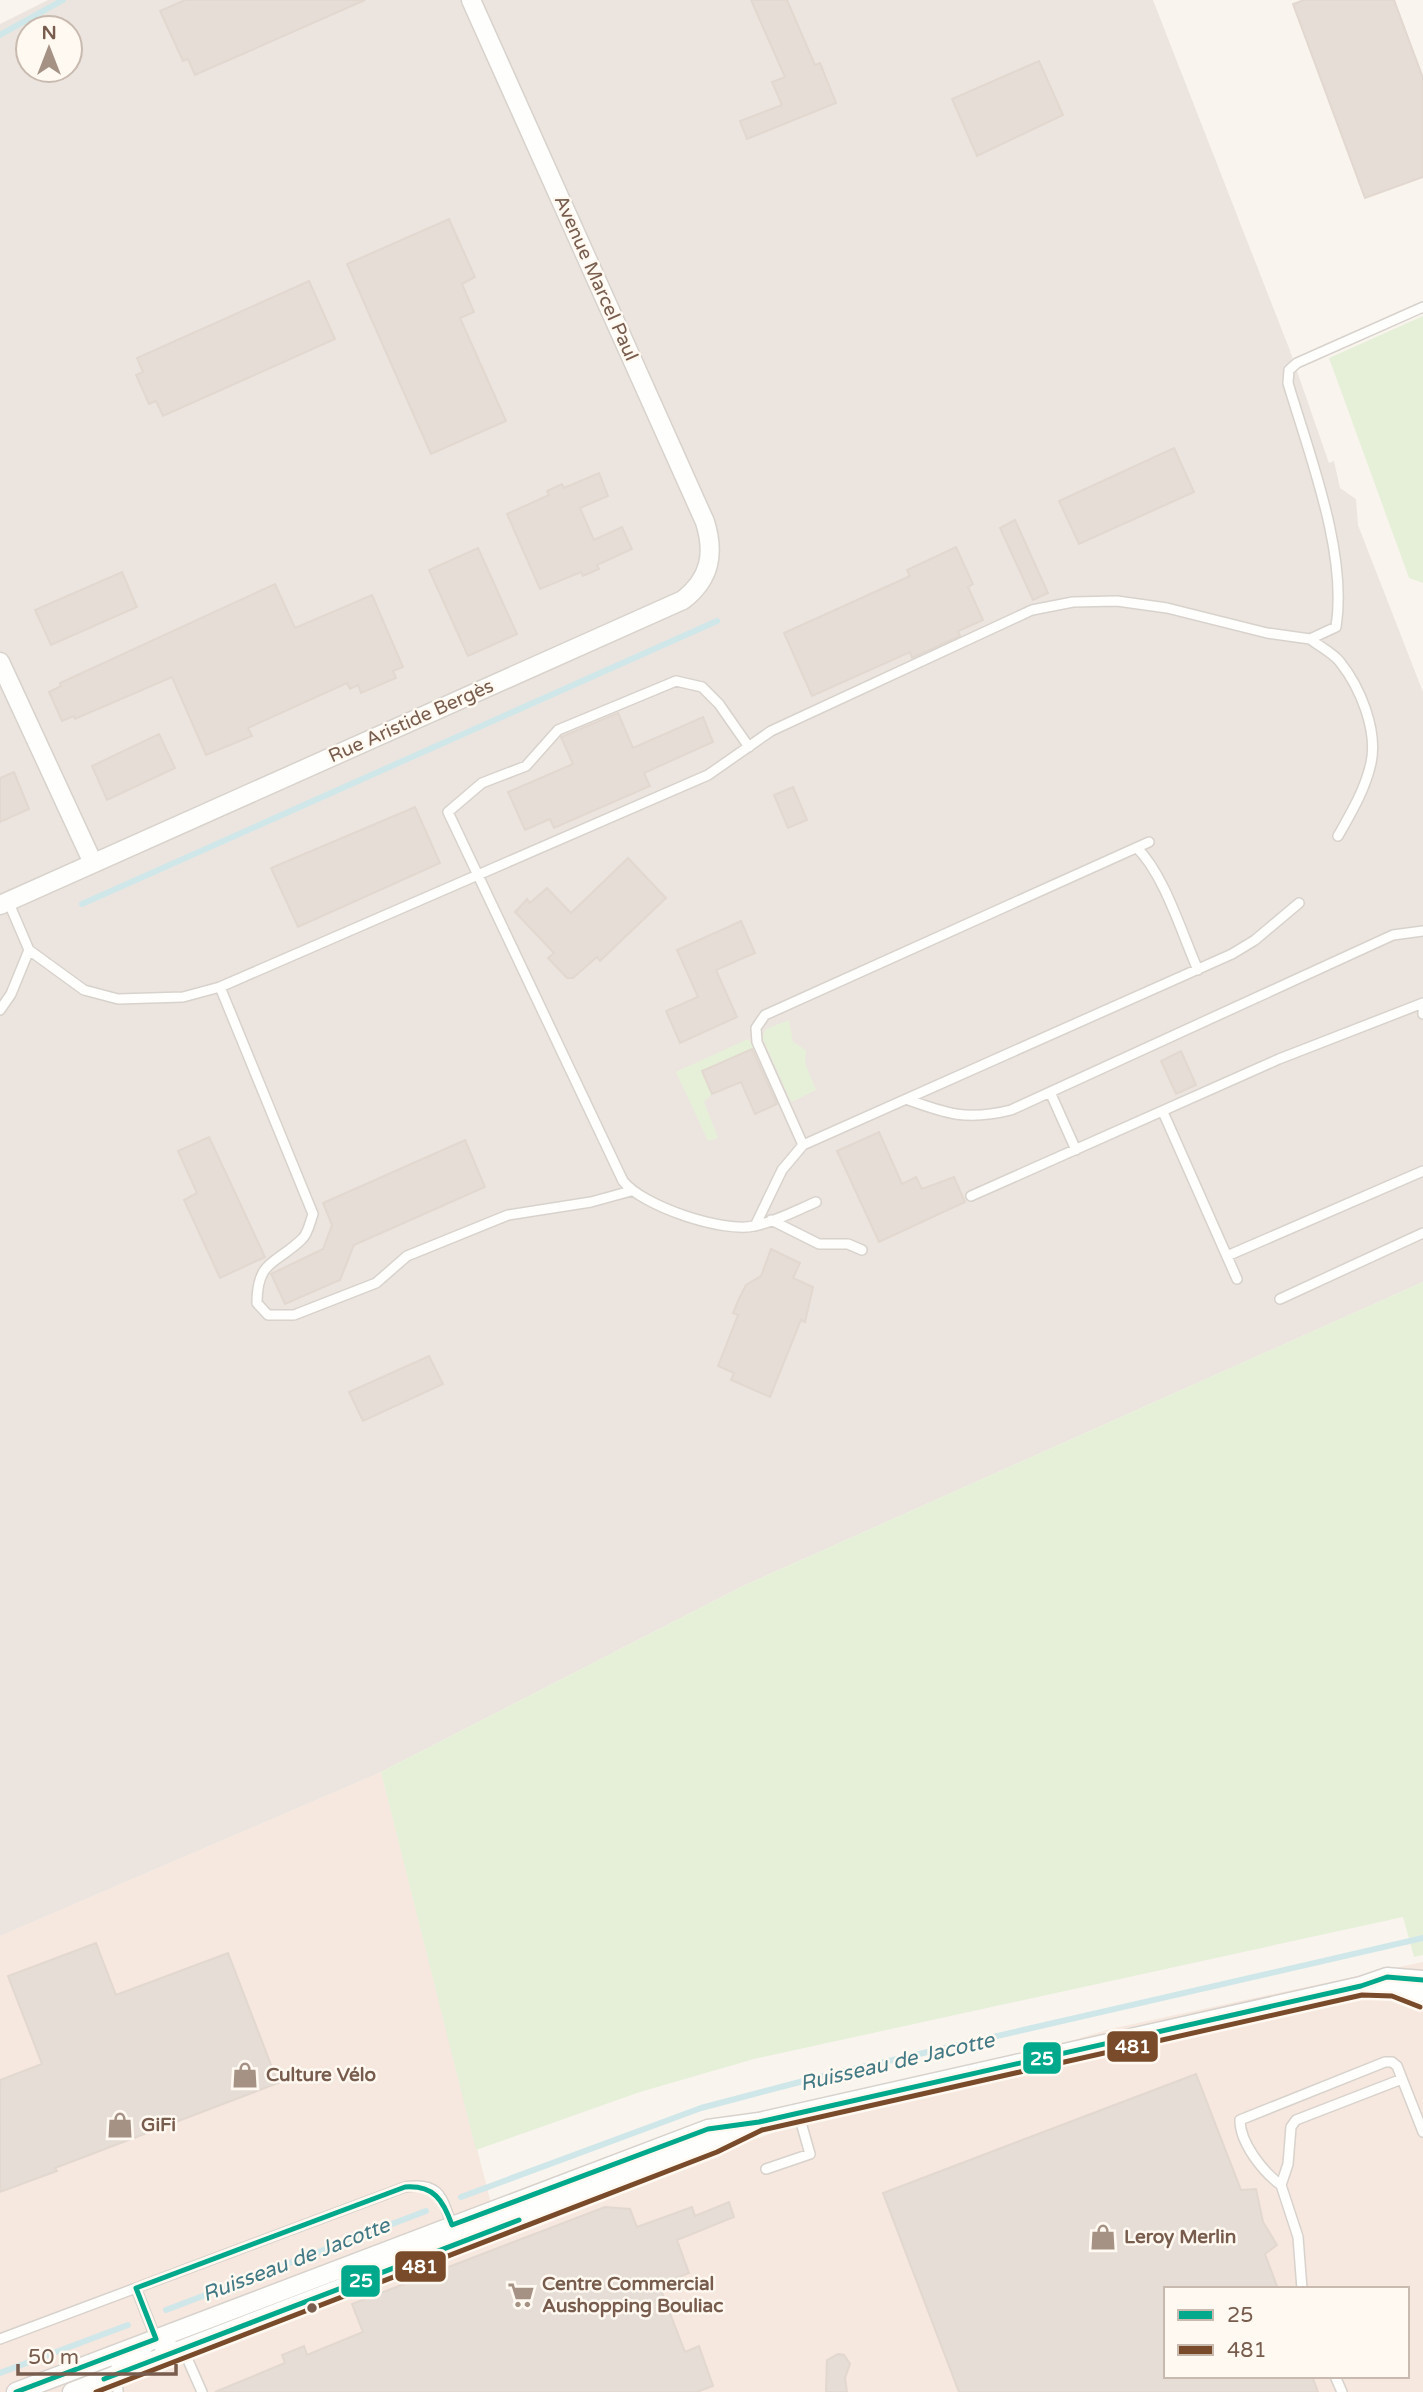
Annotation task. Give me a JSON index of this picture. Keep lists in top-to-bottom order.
{
  "streets": {
    "street": ["Avenue Marcel Paul", "Rue Aristide Bergès"]
  },
  "crossings": [
    ["Avenue Marcel Paul", "Rue Aristide Bergès"]
  ],
  "water": ["Ruisseau de Jacotte"],
  "places": {
    "shop": ["Culture Vélo", "GiFi", "Leroy Merlin"],
    "supermarket": ["Centre Commercial Aushopping Bouliac"]
  },
  "lines": ["transit line 25", "transit line 481"],
  "legend": ["25", "481"],
  "scale_bar": "50 m",
  "north": "top"
}
